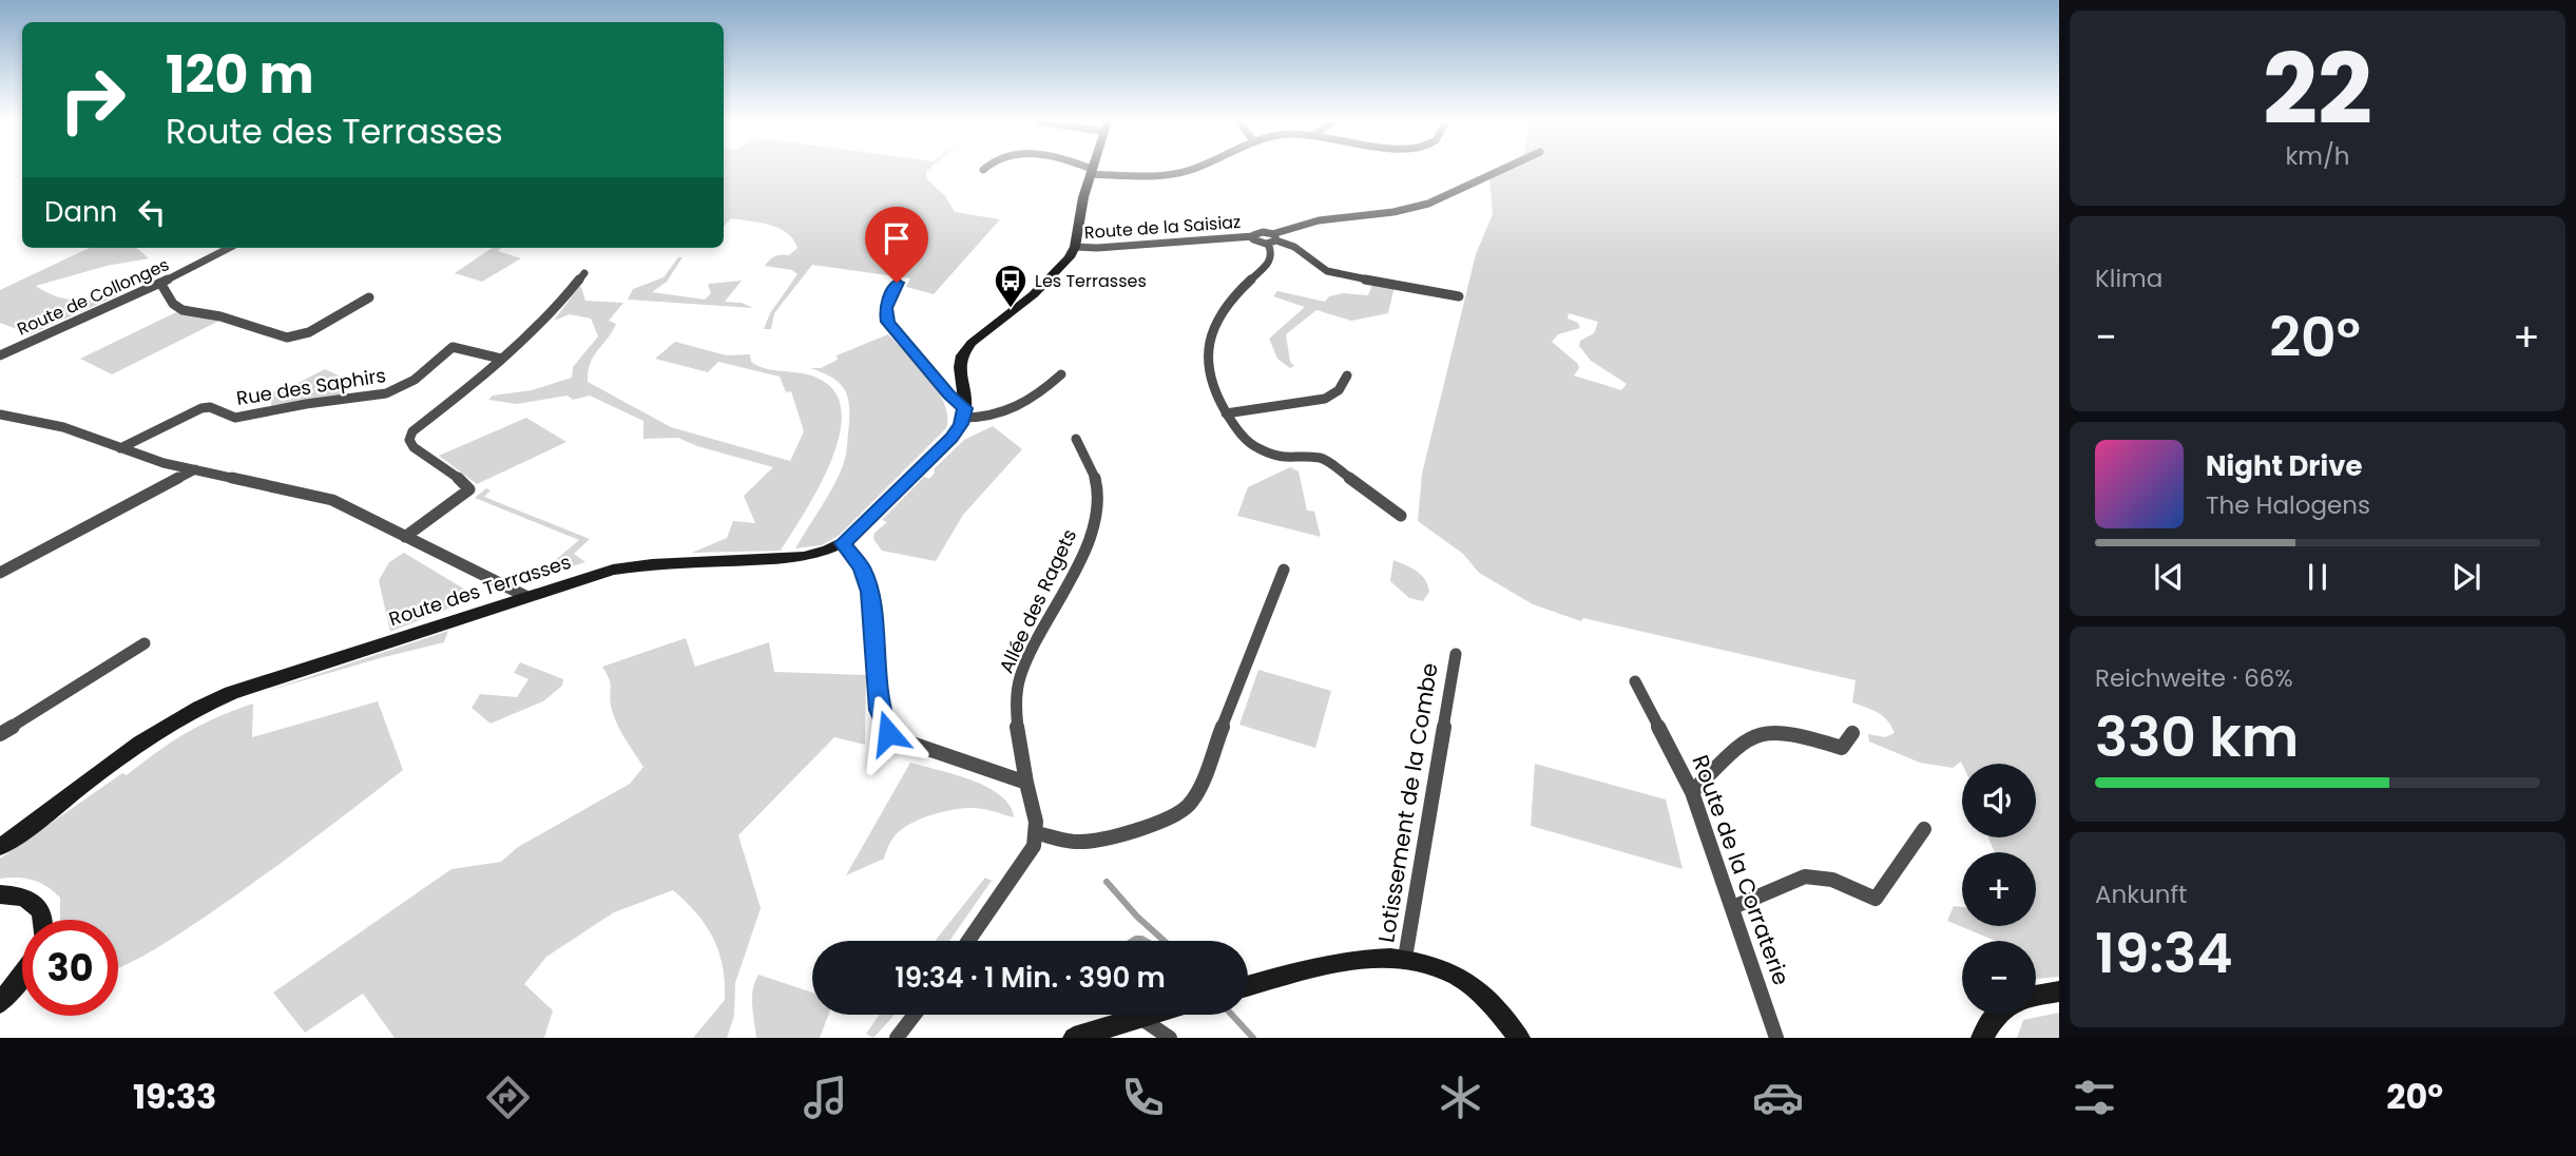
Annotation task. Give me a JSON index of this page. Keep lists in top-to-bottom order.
{
  "streets": {
    "street": [
      "Route de la Saisiaz",
      "Route de Collonges",
      "Rue des Saphirs",
      "Route des Terrasses",
      "Allée des Ragets",
      "Lotissement de la Combe",
      "Route de la Corraterie"
    ]
  },
  "places": {
    "bus stop": ["Les Terrasses"]
  },
  "page": {
    "tile": [
      ["22", "km/h"],
      "Klima",
      ["Reichweite · 66%", "330 km"],
      ["Ankunft", "19:34"]
    ],
    "turn": ["120 m", "Route des Terrasses"],
    "then": "Dann",
    "heat": ["−", "20°", "+"],
    "song": ["Night Drive", "The Halogens"],
    "map_buttons": ["+", "−"],
    "limit": "30",
    "trip": "19:34 · 1 Min. · 390 m",
    "tabs": ["19:33", "20°"]
  }
}
